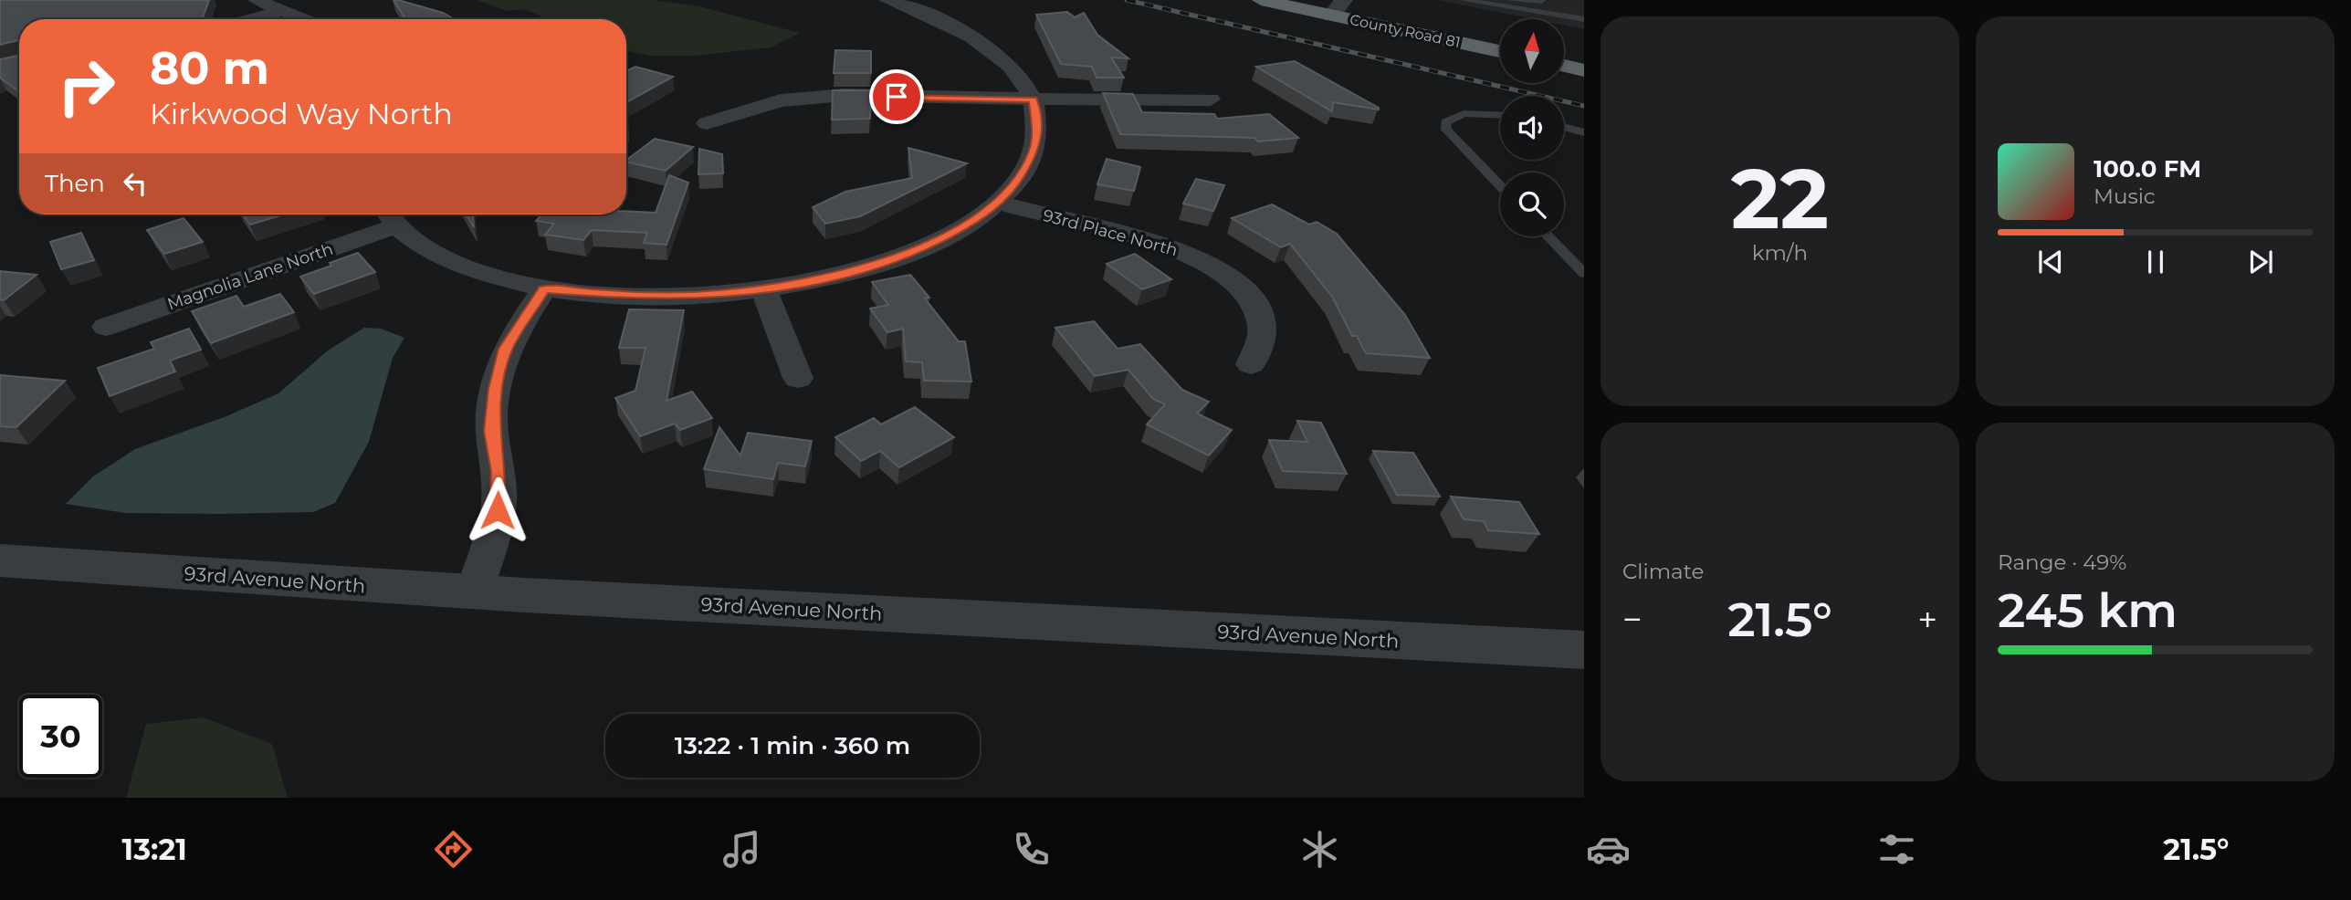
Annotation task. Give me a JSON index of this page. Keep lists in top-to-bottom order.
{
  "streets": {
    "highway": ["County Road 81"],
    "street": ["93rd Place North", "Magnolia Lane North", "93rd Avenue North"]
  },
  "north": "top",
  "page": {
    "tile": [
      ["22", "km/h"],
      "Climate",
      ["Range · 49%", "245 km"]
    ],
    "turn": ["80 m", "Kirkwood Way North"],
    "song": ["100.0 FM", "Music"],
    "then": "Then",
    "heat": ["−", "21.5°", "+"],
    "limit": "30",
    "trip": "13:22 · 1 min · 360 m",
    "tabs": ["13:21", "21.5°"]
  }
}
